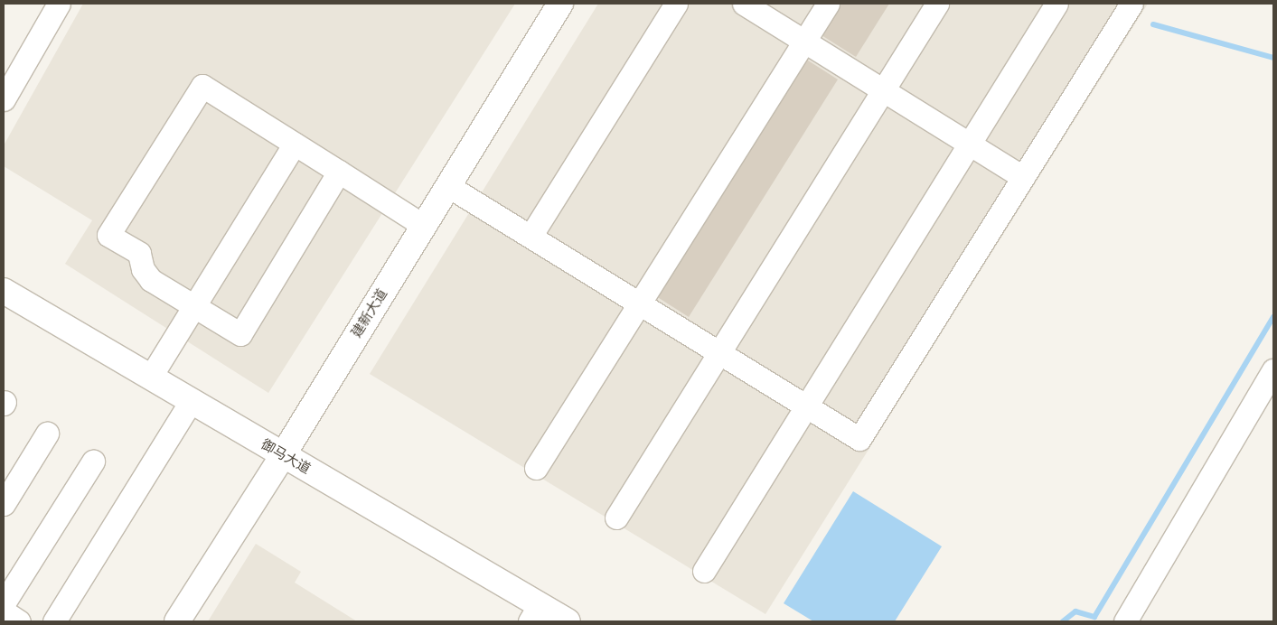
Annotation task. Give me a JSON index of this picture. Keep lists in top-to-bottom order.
{
  "streets": {
    "street": ["建新大道", "御马大道"]
  },
  "crossings": [
    ["建新大道", "御马大道"]
  ]
}
